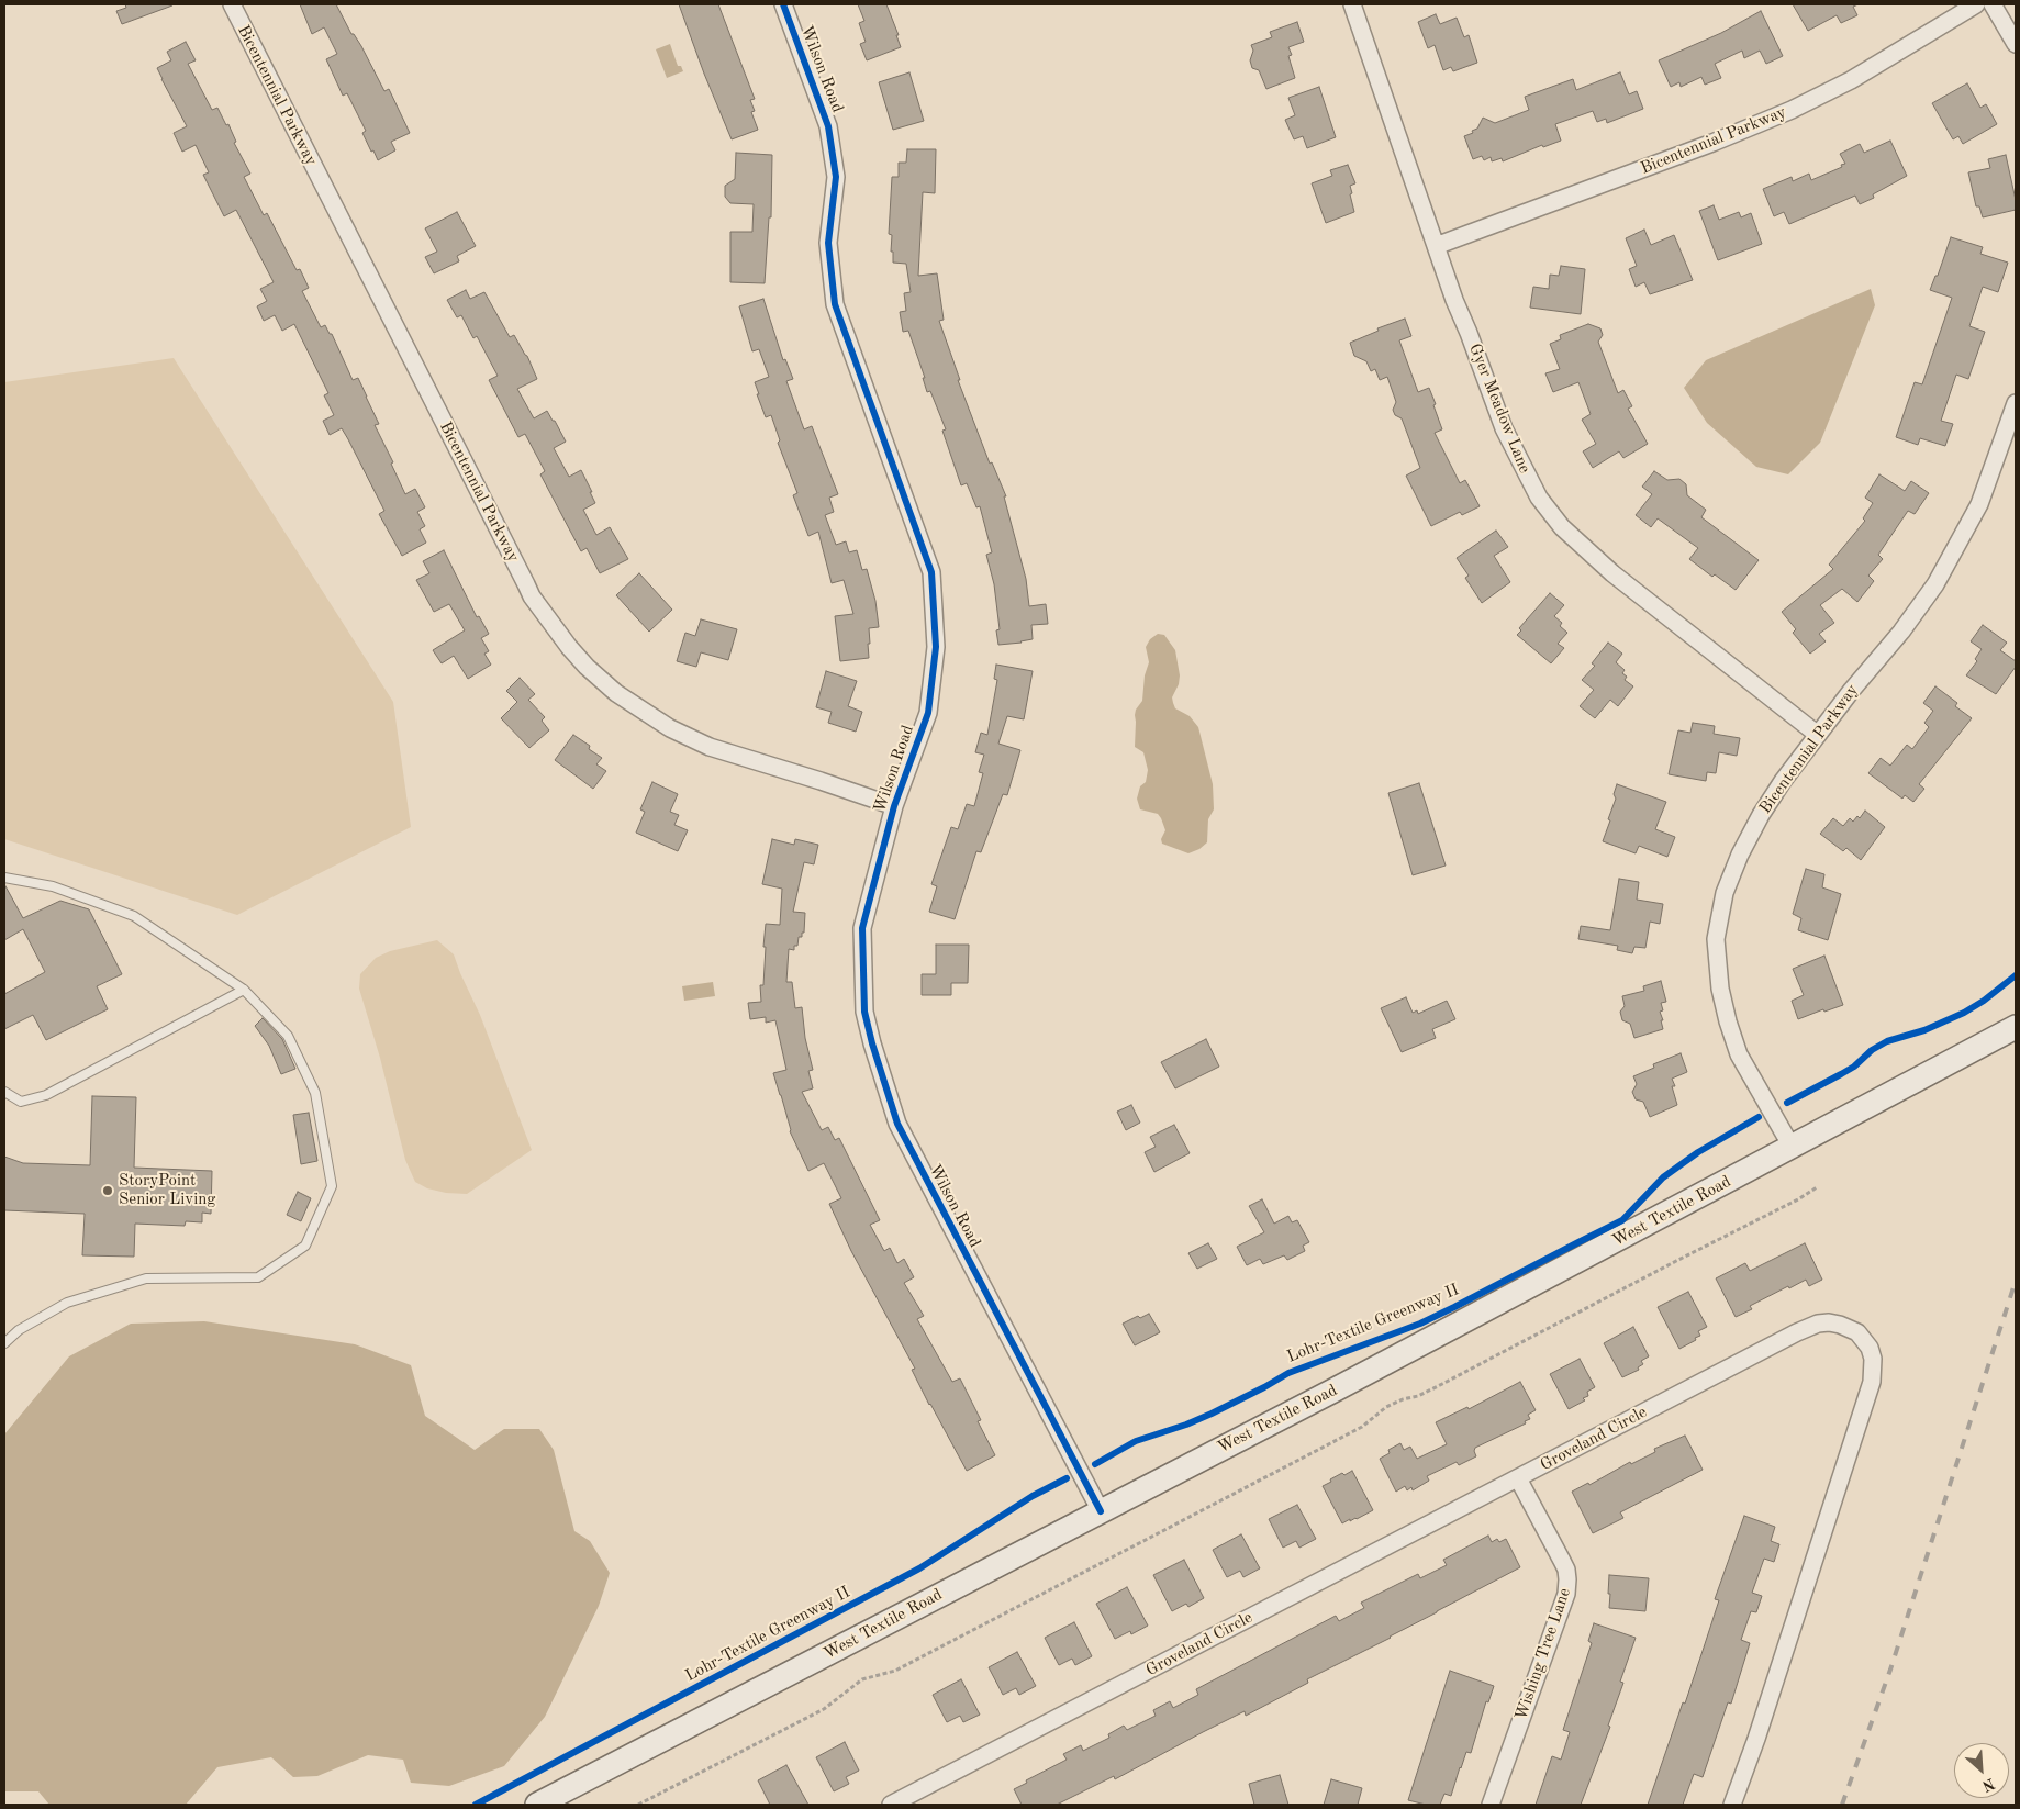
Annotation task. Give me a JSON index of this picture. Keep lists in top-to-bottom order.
{
  "streets": {
    "main road": ["West Textile Road"],
    "street": [
      "Wilson Road",
      "Bicentennial Parkway",
      "Gyer Meadow Lane",
      "Groveland Circle",
      "Wishing Tree Lane"
    ],
    "cycle path": ["Lohr-Textile Greenway II"]
  },
  "crossings": [
    ["Wilson Road", "Bicentennial Parkway"],
    ["Wilson Road", "West Textile Road"],
    ["Bicentennial Parkway", "Gyer Meadow Lane"],
    ["Bicentennial Parkway", "West Textile Road"],
    ["Groveland Circle", "Wishing Tree Lane"]
  ],
  "places": ["StoryPoint Senior Living"],
  "north": "bottom right"
}
